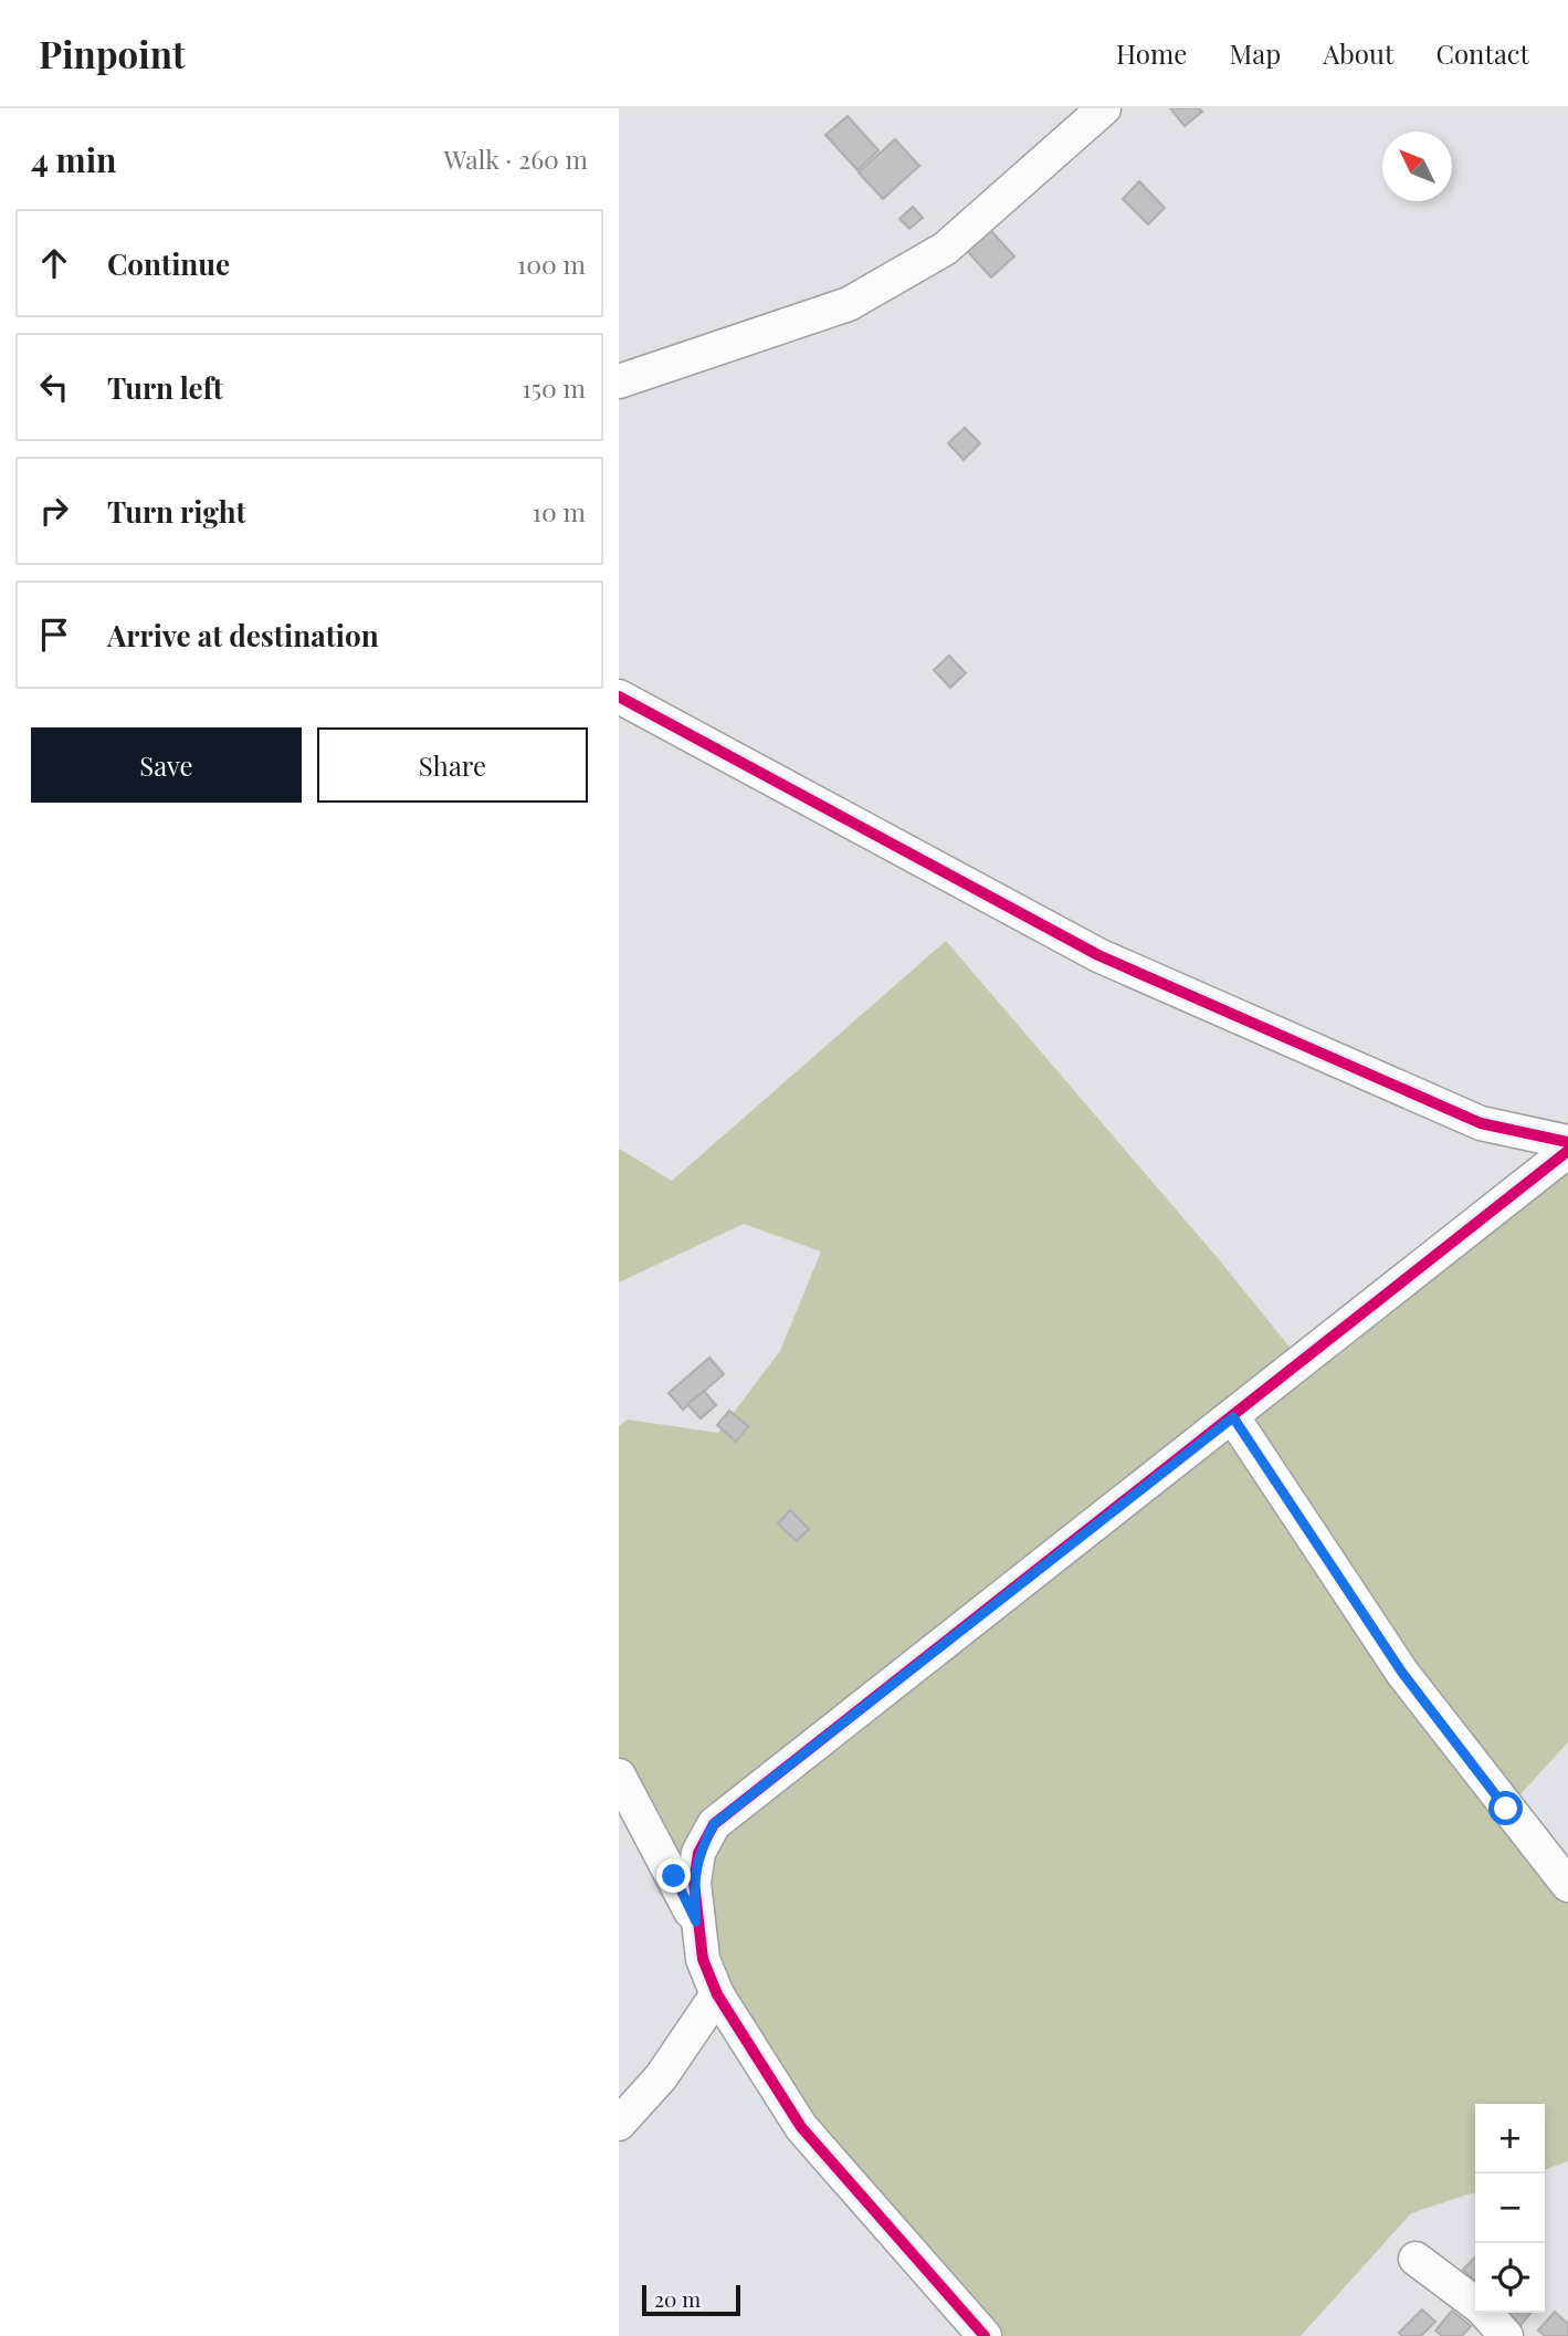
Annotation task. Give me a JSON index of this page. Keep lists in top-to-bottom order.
{
  "scale_bar": "20 m",
  "north": "top left",
  "page": {
    "header": "Pinpoint",
    "nav": [
      "Home",
      "Map",
      "About",
      "Contact"
    ],
    "heading": ["4 min", "Walk · 260 m"],
    "list": [
      ["Continue", "100 m"],
      ["Turn left", "150 m"],
      ["Turn right", "10 m"],
      "Arrive at destination"
    ],
    "buttons": ["Save", "Share"],
    "map_buttons": ["+", "−"],
    "scale": "20 m"
  }
}
